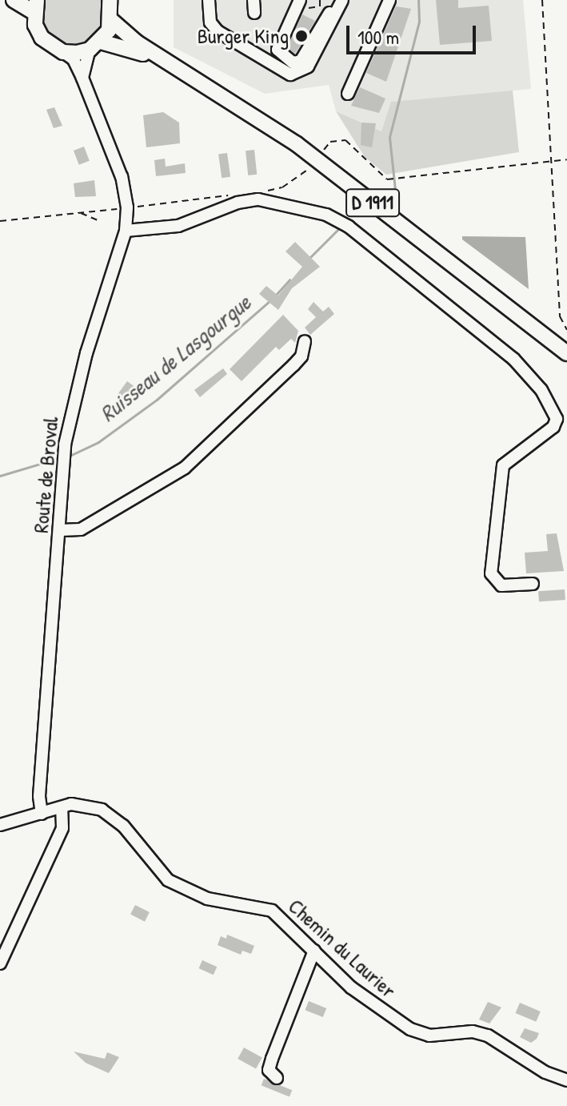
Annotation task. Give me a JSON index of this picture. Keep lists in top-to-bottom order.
{
  "streets": {
    "main road": ["D 1911"],
    "street": ["Route de Broval", "Chemin du Laurier"]
  },
  "crossings": [
    ["Route de Broval", "Chemin du Laurier"]
  ],
  "water": ["Ruisseau de Lasgourgue"],
  "places": ["Burger King"],
  "scale_bar": "100 m"
}
